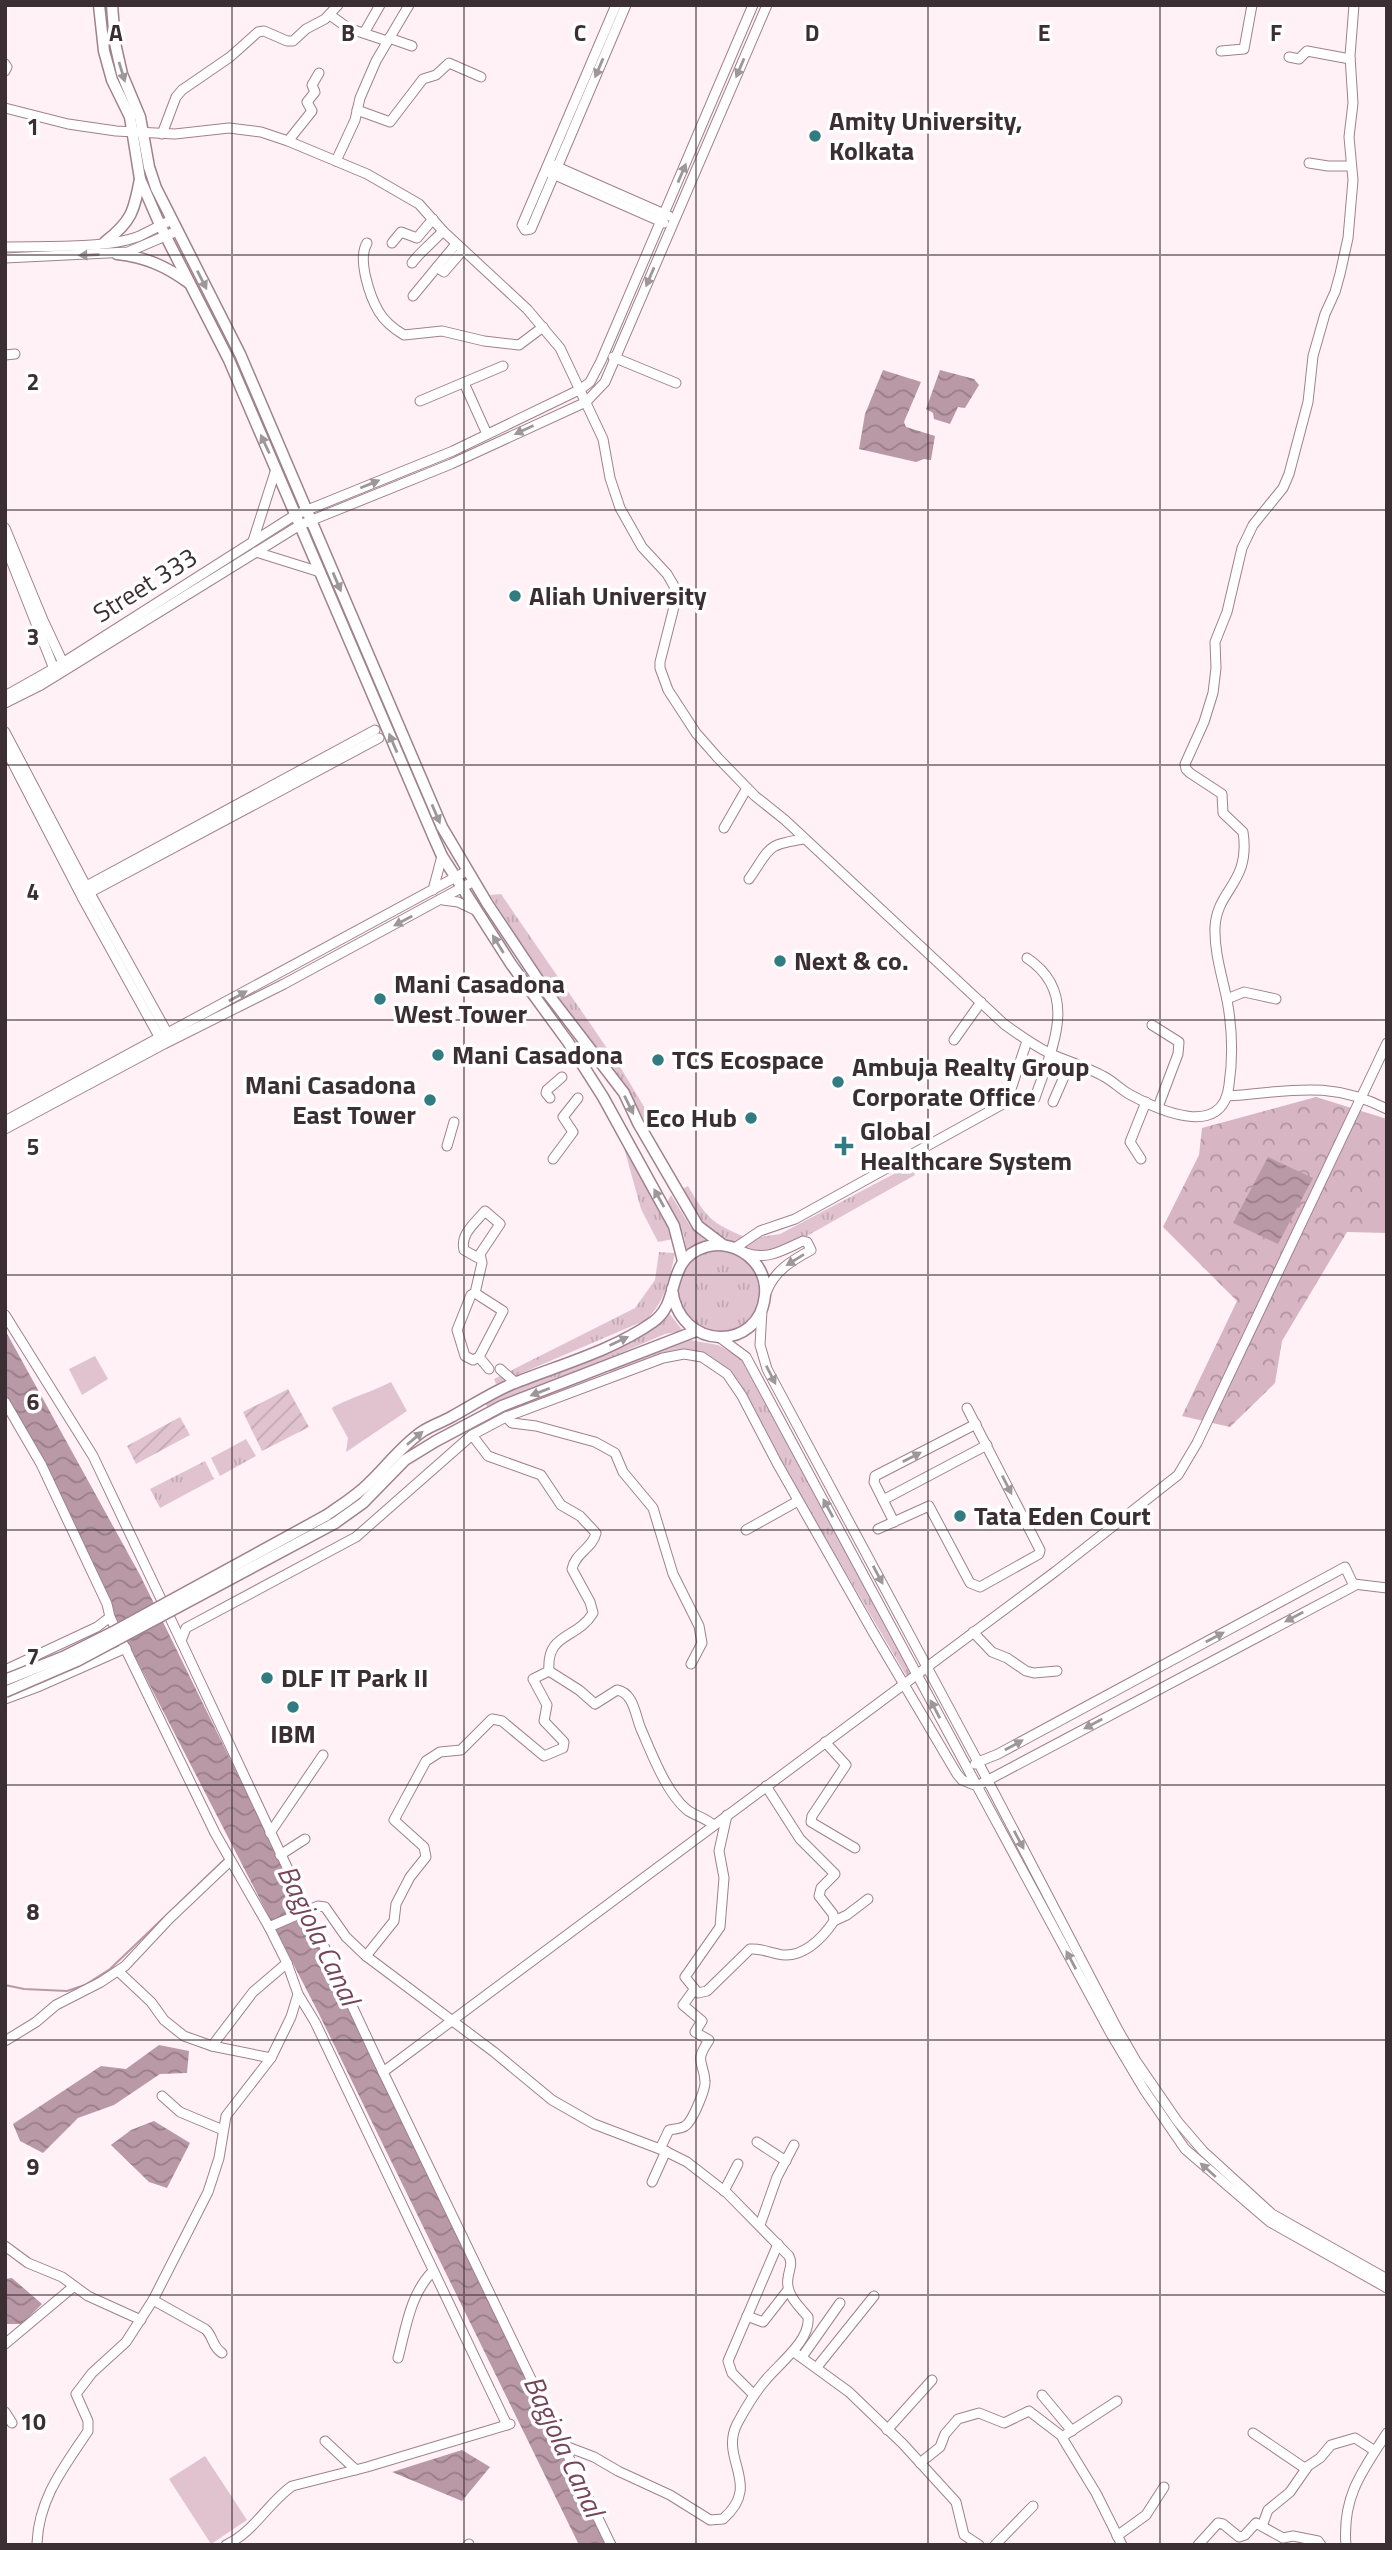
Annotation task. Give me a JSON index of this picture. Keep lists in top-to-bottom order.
{
  "streets": {
    "street": ["Street 333"]
  },
  "water": ["Bagjola Canal"],
  "places": {
    "other": [
      "Amity University, Kolkata",
      "Aliah University",
      "Next & co.",
      "Mani Casadona West Tower",
      "Mani Casadona",
      "TCS Ecospace",
      "Ambuja Realty Group Corporate Office",
      "Mani Casadona East Tower",
      "Eco Hub",
      "Tata Eden Court",
      "DLF IT Park II",
      "IBM"
    ],
    "health": ["Global Healthcare System"]
  },
  "grid": {
    "columns": [
      "A",
      "B",
      "C",
      "D",
      "E",
      "F"
    ],
    "rows": [
      "1",
      "2",
      "3",
      "4",
      "5",
      "6",
      "7",
      "8",
      "9",
      "10"
    ]
  }
}
